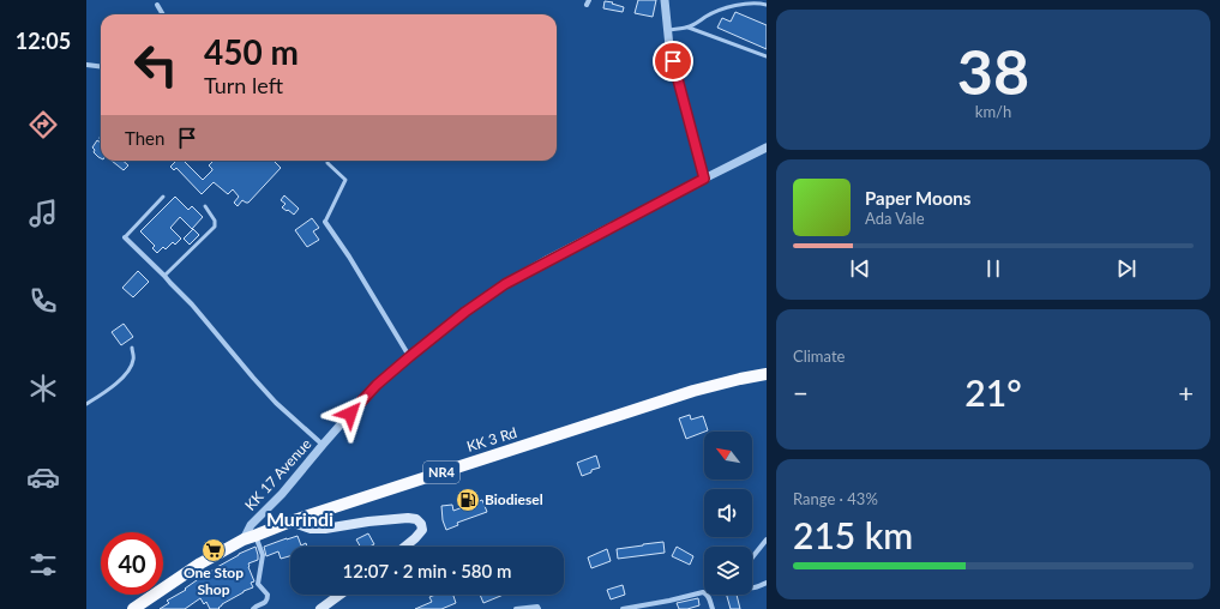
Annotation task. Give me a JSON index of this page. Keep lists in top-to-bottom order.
{
  "streets": {
    "highway": ["KK 3 Rd", "NR4"],
    "street": ["KK 17 Avenue"]
  },
  "crossings": [
    ["KK 3 Rd", "KK 17 Avenue"]
  ],
  "districts": ["Murindi"],
  "places": {
    "fuel station": ["Biodiesel"],
    "supermarket": ["One Stop Shop"]
  },
  "north": "top left",
  "page": {
    "tabs": "12:05",
    "tile": [
      ["38", "km/h"],
      "Climate",
      ["Range · 43%", "215 km"]
    ],
    "turn": ["450 m", "Turn left"],
    "then": "Then",
    "song": ["Paper Moons", "Ada Vale"],
    "heat": ["−", "21°", "+"],
    "limit": "40",
    "trip": "12:07 · 2 min · 580 m"
  }
}
